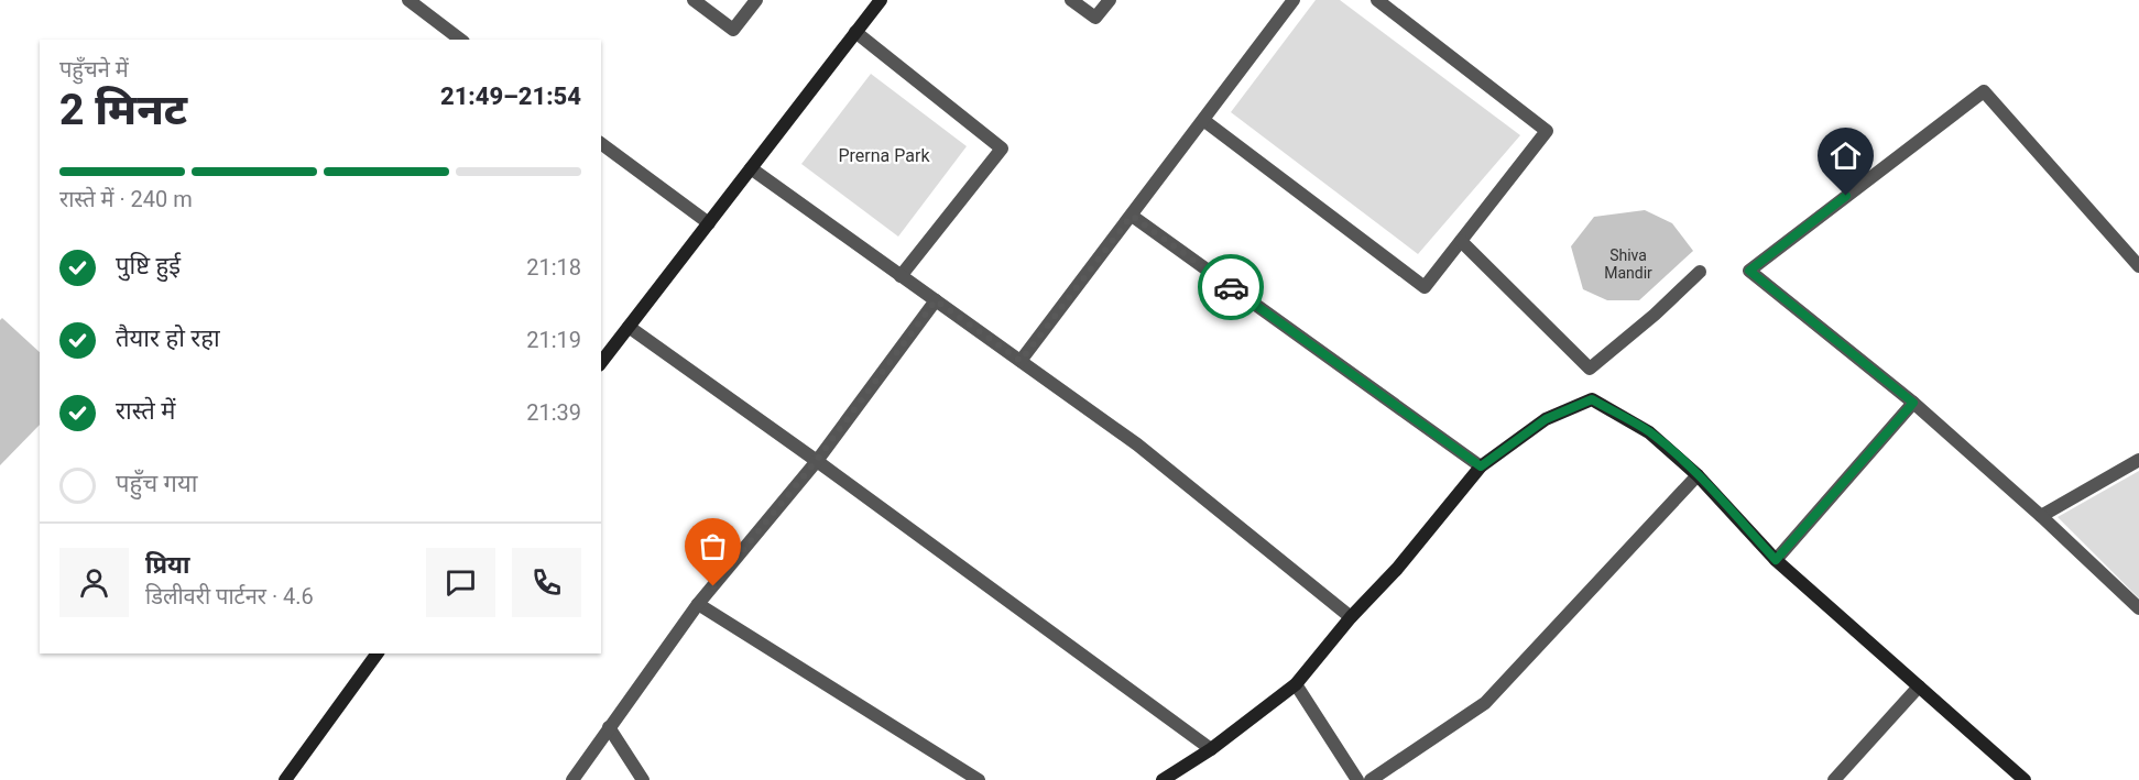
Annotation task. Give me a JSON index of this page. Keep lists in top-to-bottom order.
{
  "parks": ["Prerna Park"],
  "house_numbers": ["Shiva Mandir"],
  "page": {
    "heading": ["2 मिनट", "पहुँचने में", "21:49–21:54"],
    "panel": ["प्रिया", "डिलीवरी पार्टनर · 4.6"],
    "bar": "रास्ते में · 240 m",
    "list": [
      ["पुष्टि हुई", "21:18"],
      ["तैयार हो रहा", "21:19"],
      ["रास्ते में", "21:39"],
      "पहुँच गया"
    ]
  }
}
